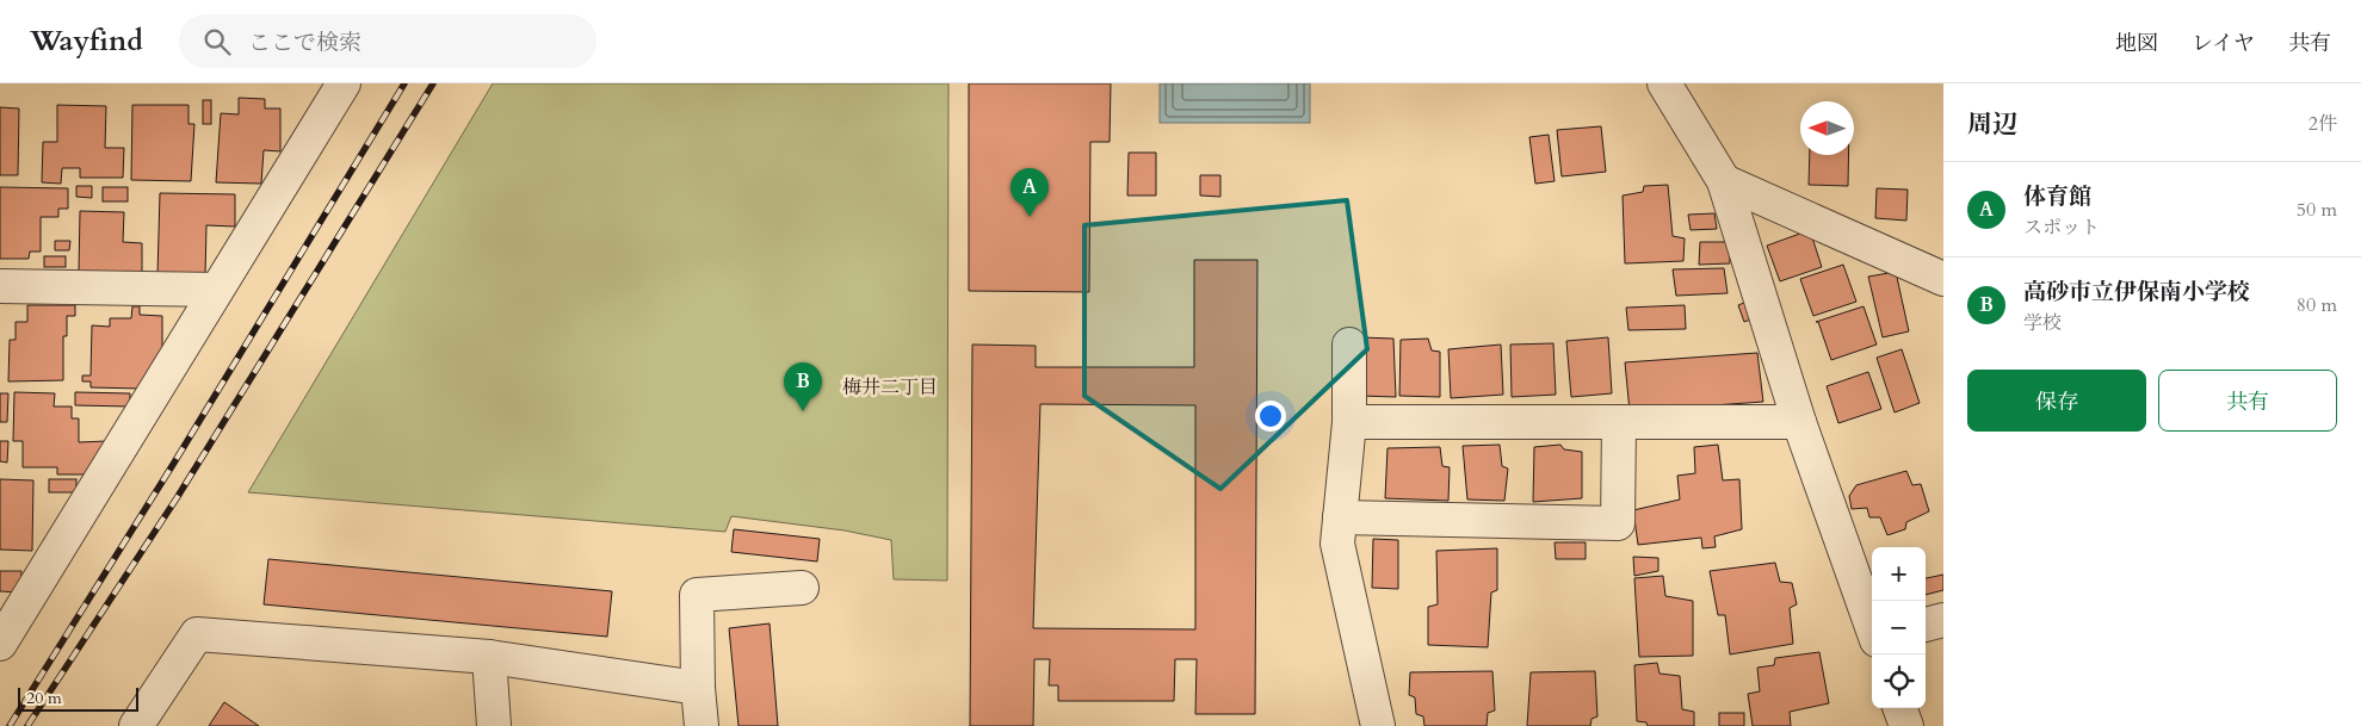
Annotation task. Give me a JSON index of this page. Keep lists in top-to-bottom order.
{
  "districts": ["梅井二丁目"],
  "scale_bar": "20 m",
  "north": "left",
  "page": {
    "header": "Wayfind",
    "search": "ここで検索",
    "nav": ["地図", "レイヤ", "共有"],
    "heading": ["周辺", "2件"],
    "list": [
      {
        "mark": "A",
        "name": "体育館",
        "note": "スポット",
        "value": "50 m"
      },
      {
        "mark": "B",
        "name": "高砂市立伊保南小学校",
        "note": "学校",
        "value": "80 m"
      }
    ],
    "pins": ["A", "B"],
    "buttons": ["保存", "共有"],
    "map_buttons": ["+", "−"],
    "scale": "20 m"
  }
}
